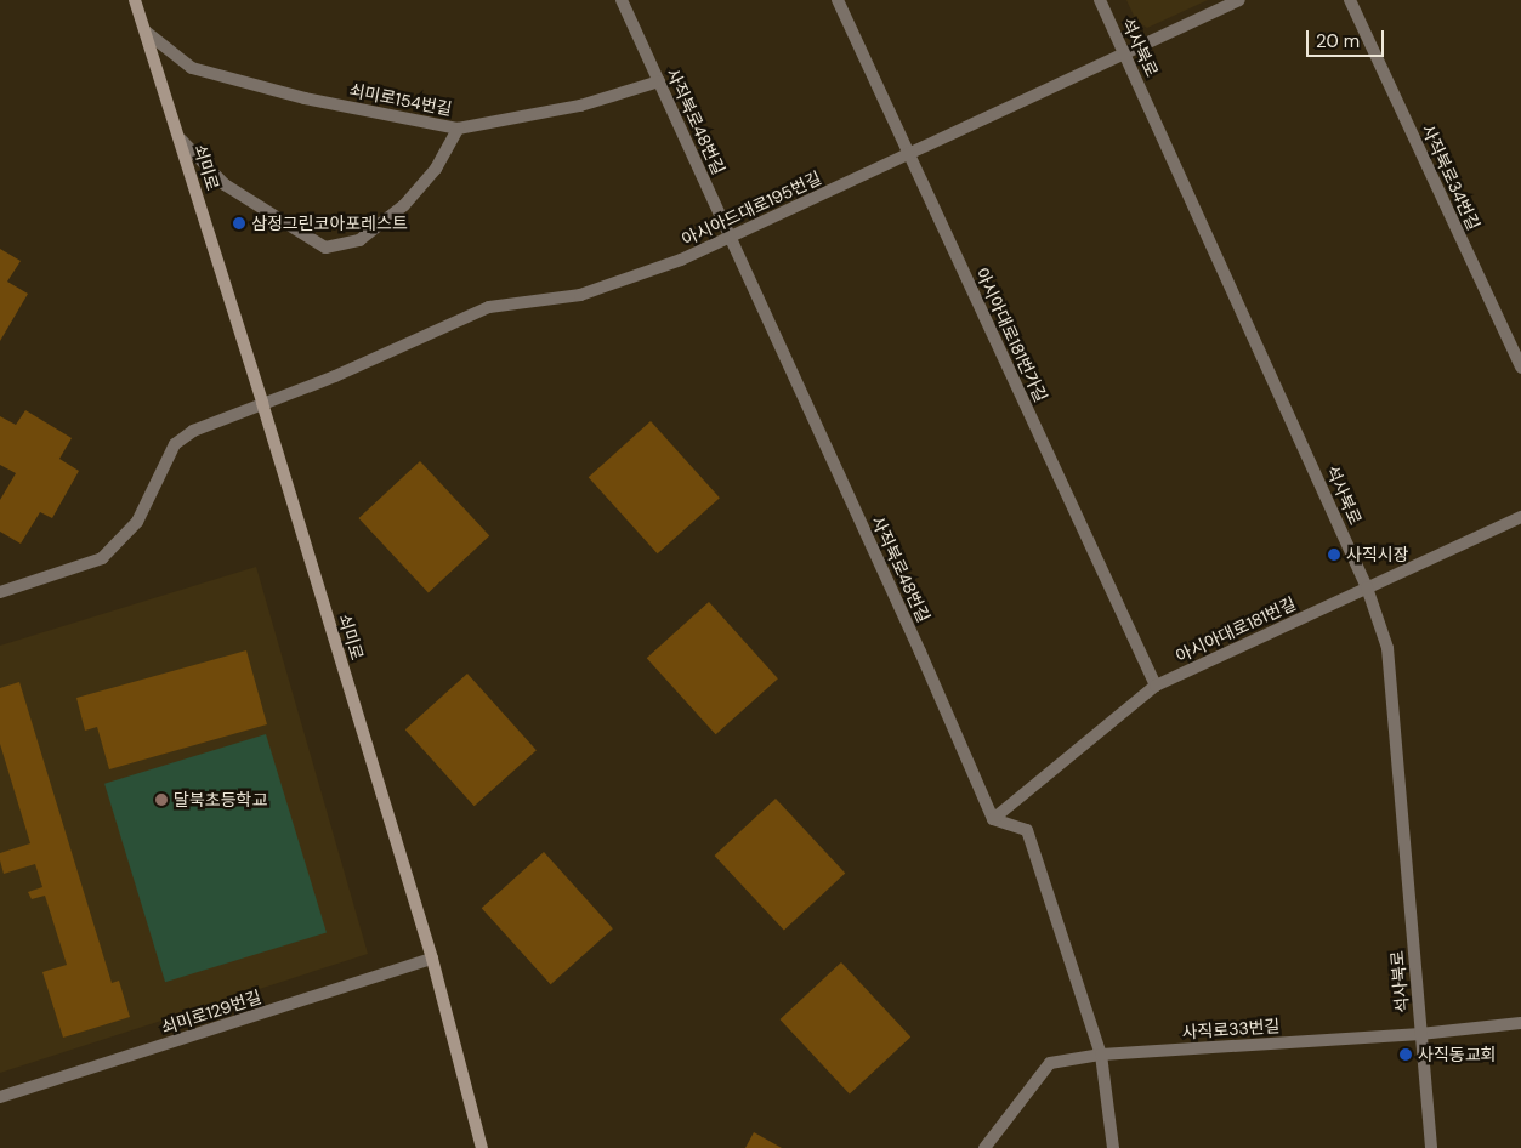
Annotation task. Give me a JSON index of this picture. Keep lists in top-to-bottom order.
{
  "streets": {
    "main road": ["쇠미로"],
    "street": [
      "석사북로",
      "쇠미로154번길",
      "사직북로48번길",
      "사직북로34번길",
      "아시아드대로195번길",
      "아시아대로181번가길",
      "아시아대로181번길",
      "쇠미로129번길",
      "사직로33번길"
    ]
  },
  "crossings": [
    ["석사북로", "아시아드대로195번길"],
    ["석사북로", "아시아대로181번길"],
    ["석사북로", "사직로33번길"],
    ["쇠미로154번길", "사직북로48번길"],
    ["쇠미로154번길", "쇠미로"],
    ["사직북로48번길", "아시아드대로195번길"],
    ["사직북로48번길", "아시아대로181번길"],
    ["쇠미로", "아시아드대로195번길"],
    ["쇠미로", "쇠미로129번길"],
    ["아시아드대로195번길", "아시아대로181번가길"],
    ["아시아대로181번가길", "아시아대로181번길"]
  ],
  "places": [
    "삼정그린코아포레스트",
    "사직시장",
    "달북초등학교",
    "사직동교회"
  ],
  "scale_bar": "20 m"
}
